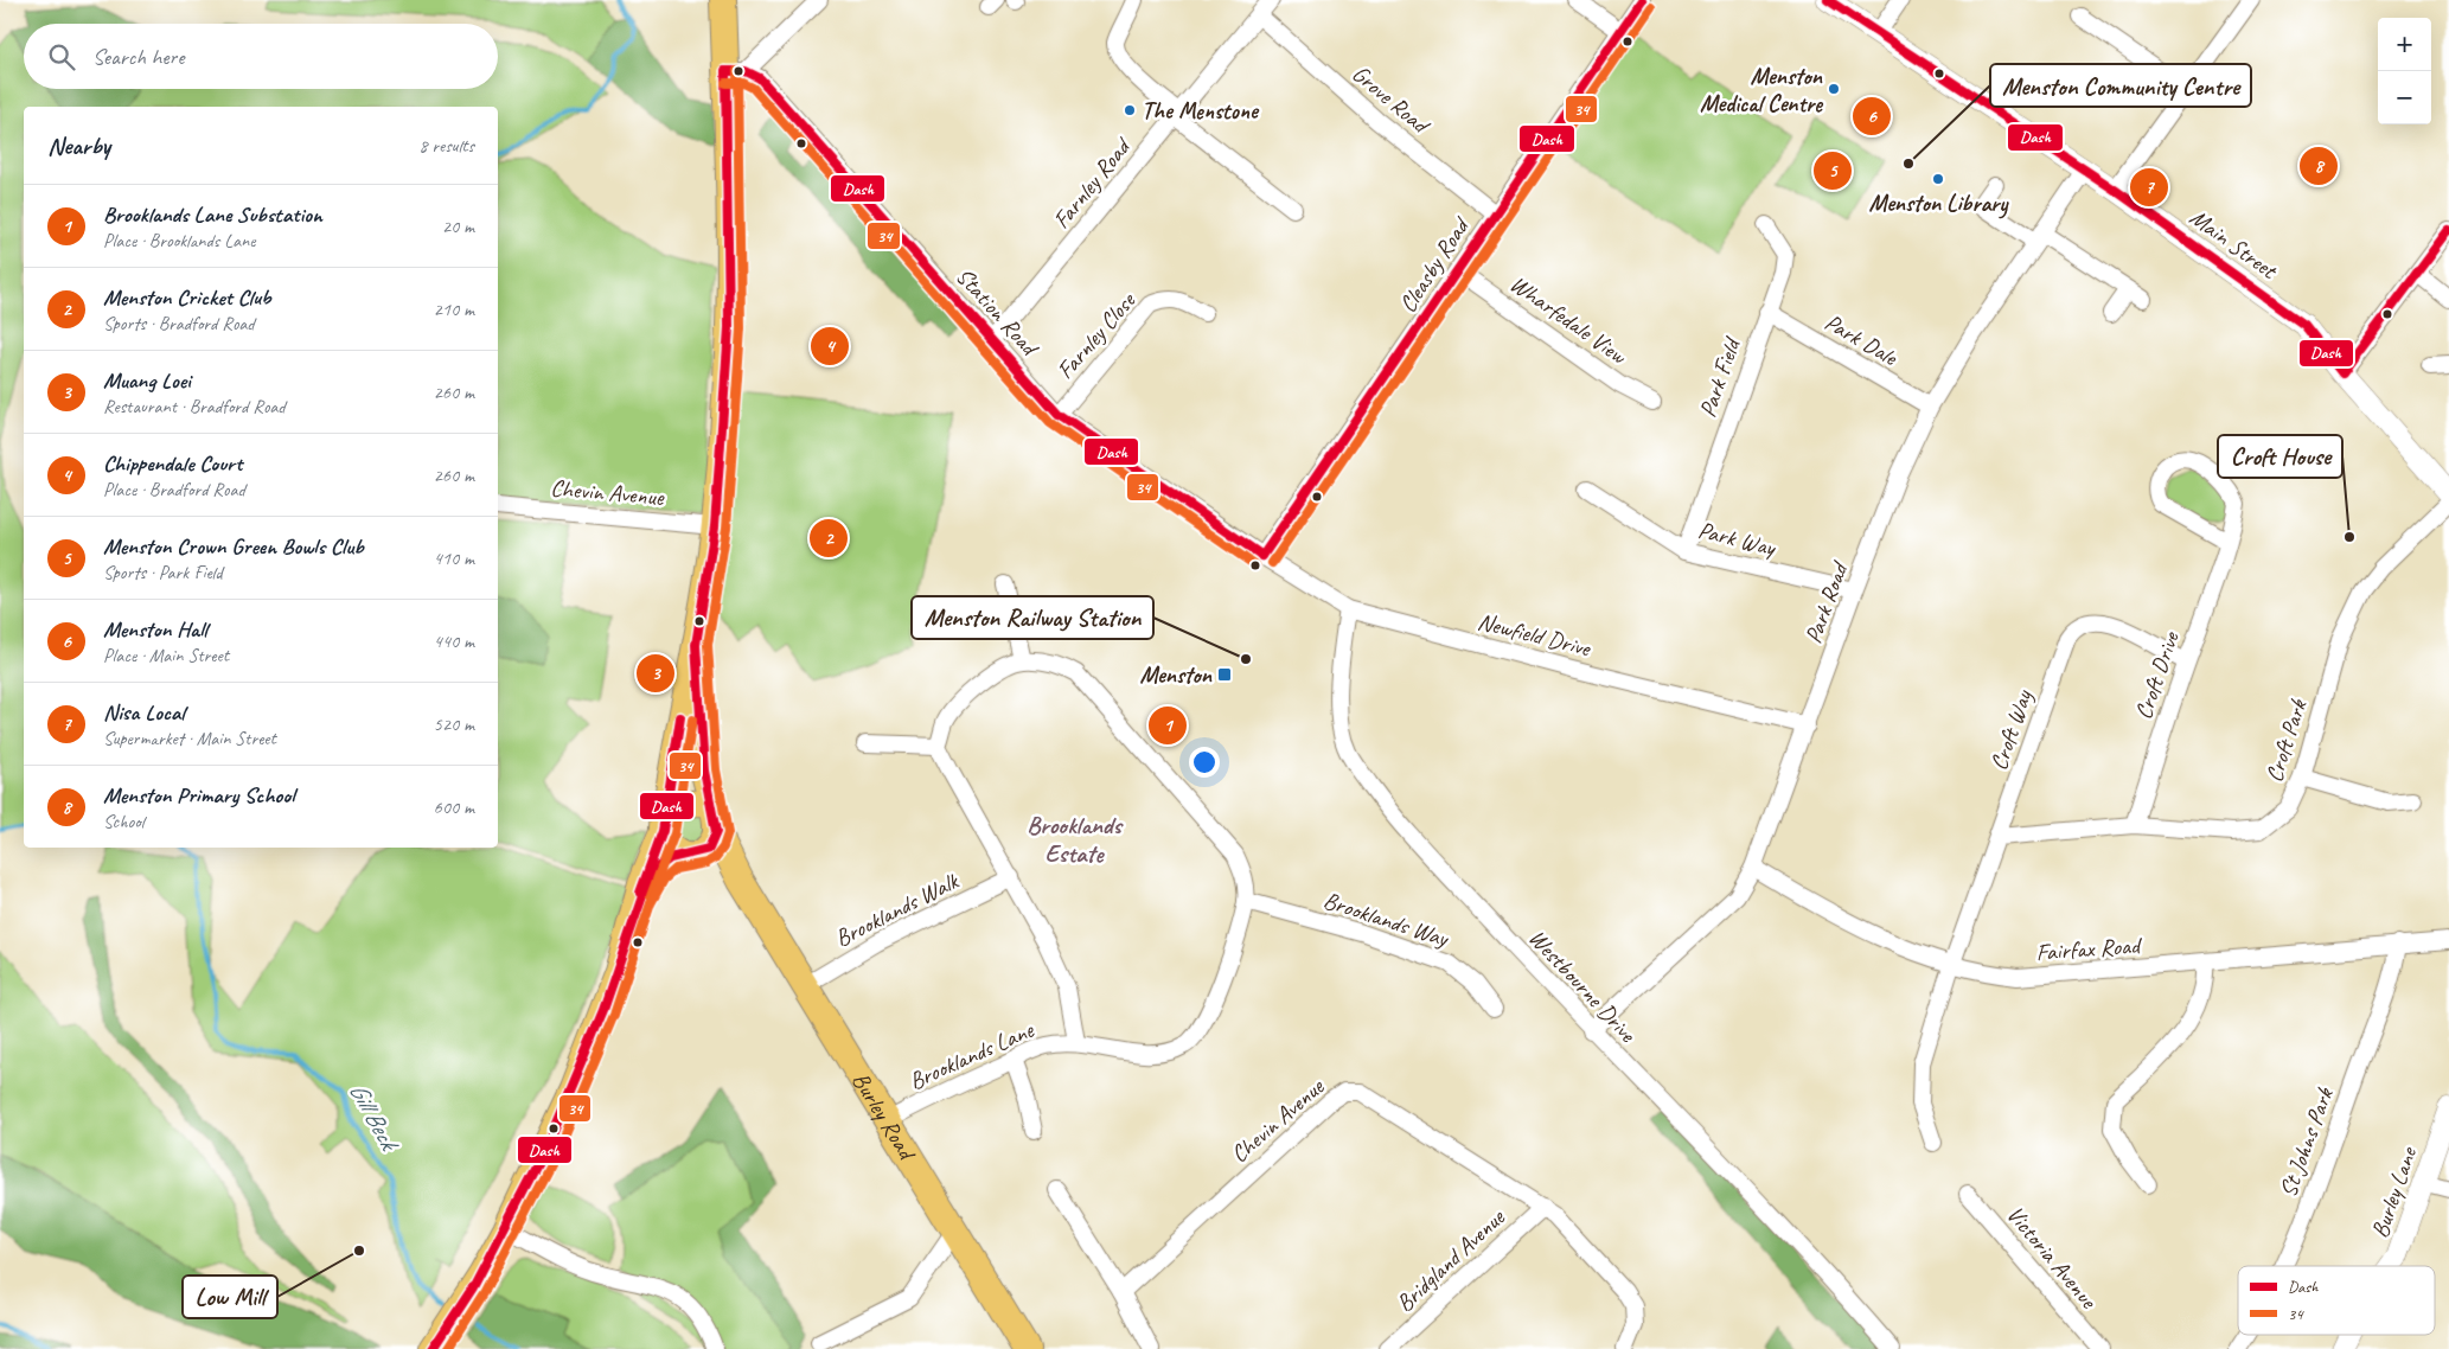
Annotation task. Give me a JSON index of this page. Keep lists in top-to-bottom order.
{
  "streets": {
    "main road": ["Burley Road"],
    "street": [
      "Grove Road",
      "Farnley Road",
      "Main Street",
      "Cleasby Road",
      "Station Road",
      "Wharfedale View",
      "Farnley Close",
      "Park Dale",
      "Park Field",
      "Chevin Avenue",
      "Park Way",
      "Park Road",
      "Newfield Drive",
      "Croft Drive",
      "Croft Way",
      "Croft Park",
      "Brooklands Walk",
      "Brooklands Way",
      "Fairfax Road",
      "Westbourne Drive",
      "Brooklands Lane",
      "St Johns Park",
      "Burley Lane",
      "Victoria Avenue",
      "Bridgland Avenue"
    ]
  },
  "crossings": [
    ["Grove Road", "Farnley Road"],
    ["Grove Road", "Cleasby Road"],
    ["Farnley Road", "Station Road"],
    ["Main Street", "Park Road"],
    ["Cleasby Road", "Station Road"],
    ["Cleasby Road", "Wharfedale View"],
    ["Cleasby Road", "Newfield Drive"],
    ["Station Road", "Farnley Close"],
    ["Station Road", "Newfield Drive"],
    ["Park Dale", "Park Field"],
    ["Park Dale", "Park Road"],
    ["Park Field", "Park Way"],
    ["Chevin Avenue", "Bridgland Avenue"],
    ["Park Way", "Park Road"],
    ["Park Road", "Newfield Drive"],
    ["Park Road", "Fairfax Road"],
    ["Park Road", "Westbourne Drive"],
    ["Newfield Drive", "Westbourne Drive"],
    ["Croft Drive", "Croft Way"],
    ["Croft Drive", "Croft Park"],
    ["Croft Way", "Croft Park"],
    ["Croft Way", "Fairfax Road"],
    ["Brooklands Walk", "Burley Road"],
    ["Brooklands Way", "Brooklands Lane"],
    ["Fairfax Road", "St Johns Park"],
    ["Brooklands Lane", "Burley Road"]
  ],
  "districts": ["Brooklands Estate"],
  "water": ["Gill Beck"],
  "places": {
    "other": [
      "Menston Medical Centre",
      "The Menstone",
      "Menston Community Centre",
      "Menston Library",
      "Croft House",
      "Menston Railway Station",
      "Low Mill"
    ],
    "transit": ["Menston"]
  },
  "lines": ["transit line Dash", "transit line 34"],
  "legend": ["Dash", "34"],
  "page": {
    "map_buttons": ["+", "−"],
    "search": "Search here",
    "pins": [
      "6",
      "8",
      "5",
      "7",
      "4",
      "2",
      "3",
      "1"
    ],
    "heading": ["Nearby", "8 results"],
    "list": [
      {
        "mark": "1",
        "name": "Brooklands Lane Substation",
        "note": "Place · Brooklands Lane",
        "value": "20 m"
      },
      {
        "mark": "2",
        "name": "Menston Cricket Club",
        "note": "Sports · Bradford Road",
        "value": "210 m"
      },
      {
        "mark": "3",
        "name": "Muang Loei",
        "note": "Restaurant · Bradford Road",
        "value": "260 m"
      },
      {
        "mark": "4",
        "name": "Chippendale Court",
        "note": "Place · Bradford Road",
        "value": "260 m"
      },
      {
        "mark": "5",
        "name": "Menston Crown Green Bowls Club",
        "note": "Sports · Park Field",
        "value": "410 m"
      },
      {
        "mark": "6",
        "name": "Menston Hall",
        "note": "Place · Main Street",
        "value": "440 m"
      },
      {
        "mark": "7",
        "name": "Nisa Local",
        "note": "Supermarket · Main Street",
        "value": "520 m"
      },
      {
        "mark": "8",
        "name": "Menston Primary School",
        "note": "School",
        "value": "600 m"
      }
    ]
  }
}
